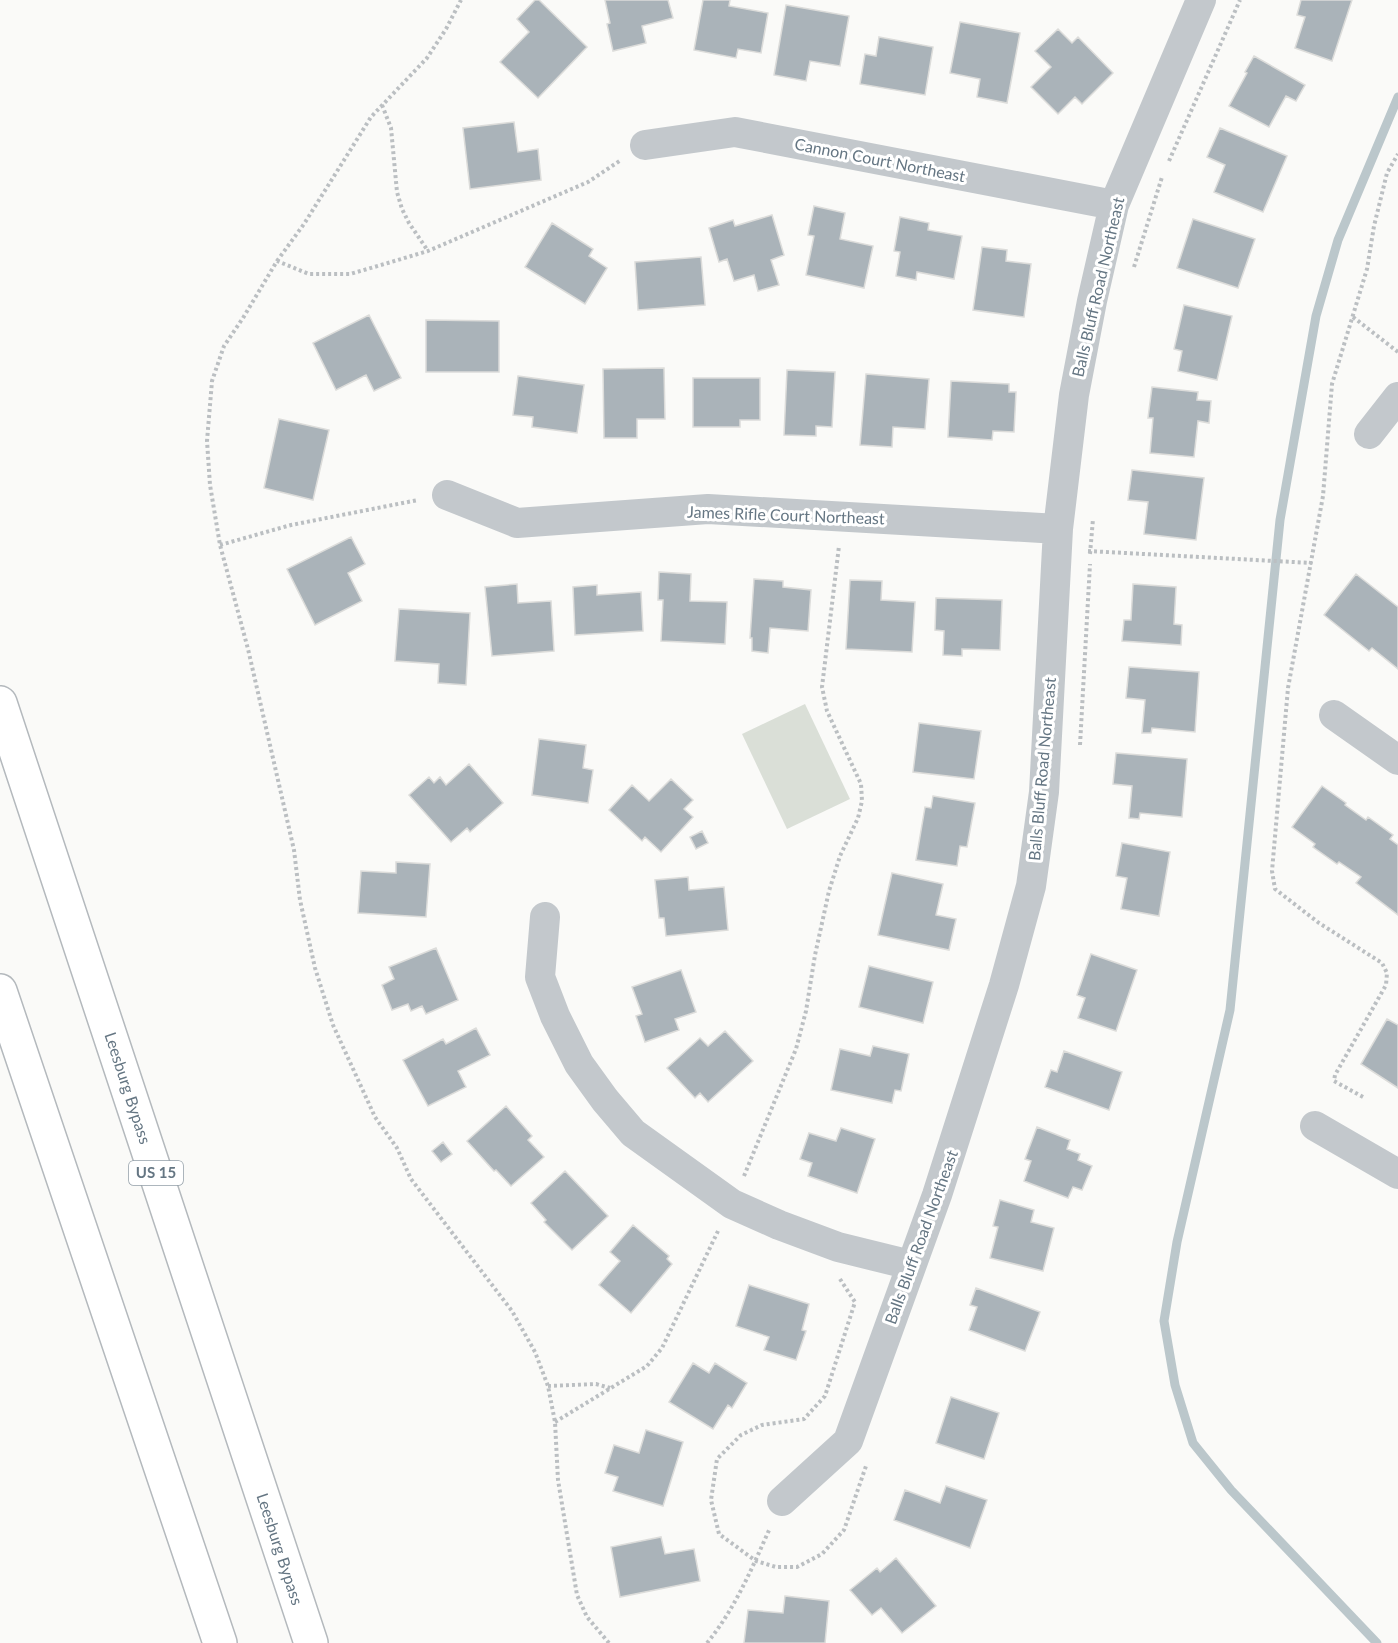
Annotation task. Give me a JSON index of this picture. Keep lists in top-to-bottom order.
{
  "streets": {
    "highway": ["Leesburg Bypass", "US 15"],
    "street": ["Cannon Court Northeast", "Balls Bluff Road Northeast", "James Rifle Court Northeast"]
  },
  "crossings": [
    ["Cannon Court Northeast", "Balls Bluff Road Northeast"],
    ["Balls Bluff Road Northeast", "James Rifle Court Northeast"]
  ]
}
